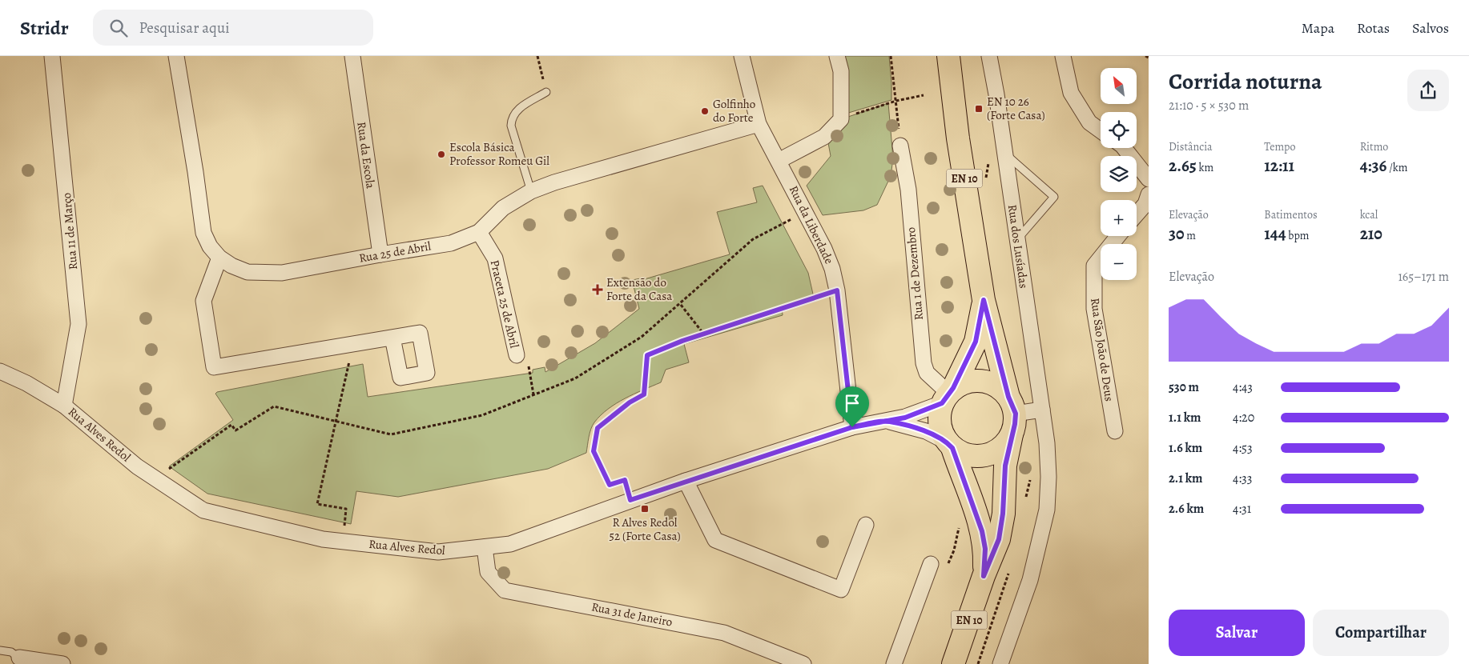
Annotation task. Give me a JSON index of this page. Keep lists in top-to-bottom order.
{
  "streets": {
    "main road": ["EN 10"],
    "street": [
      "Rua da Escola",
      "Rua da Liberdade",
      "Rua 11 de Março",
      "Rua dos Lusíadas",
      "Rua 25 de Abril",
      "Rua 1 de Dezembro",
      "Praceta 25 de Abril",
      "Rua São João de Deus",
      "Rua Alves Redol",
      "Rua 31 de Janeiro"
    ]
  },
  "crossings": [
    ["Rua da Escola", "Rua 25 de Abril"],
    ["EN 10", "Rua 1 de Dezembro"],
    ["EN 10", "Rua Alves Redol"],
    ["Rua da Liberdade", "Rua 25 de Abril"],
    ["Rua da Liberdade", "Rua Alves Redol"],
    ["Rua 11 de Março", "Rua Alves Redol"],
    ["Rua 25 de Abril", "Praceta 25 de Abril"],
    ["Rua 1 de Dezembro", "Rua Alves Redol"],
    ["Rua Alves Redol", "Rua 31 de Janeiro"]
  ],
  "places": {
    "transit": ["EN 10 26 (Forte Casa)", "R Alves Redol 52 (Forte Casa)"],
    "other": ["Golfinho do Forte", "Escola Básica Professor Romeu Gil"],
    "health": ["Extensão do Forte da Casa"]
  },
  "north": "top left",
  "page": {
    "header": "Stridr",
    "search": "Pesquisar aqui",
    "nav": ["Mapa", "Rotas", "Salvos"],
    "heading": ["Corrida noturna", "21:10 · 5 × 530 m"],
    "map_buttons": ["+", "−"],
    "stats": [
      ["Distância", "2.65 km"],
      ["Tempo", "12:11"],
      ["Ritmo", "4:36 /km"],
      ["Elevação", "30 m"],
      ["Batimentos", "144 bpm"],
      ["kcal", "210"]
    ],
    "chart": ["Elevação", "165–171 m"],
    "list": [
      {
        "name": "530 m",
        "note": "4:43"
      },
      {
        "name": "1.1 km",
        "note": "4:20"
      },
      {
        "name": "1.6 km",
        "note": "4:53"
      },
      {
        "name": "2.1 km",
        "note": "4:33"
      },
      {
        "name": "2.6 km",
        "note": "4:31"
      }
    ],
    "buttons": ["Salvar", "Compartilhar"]
  }
}
